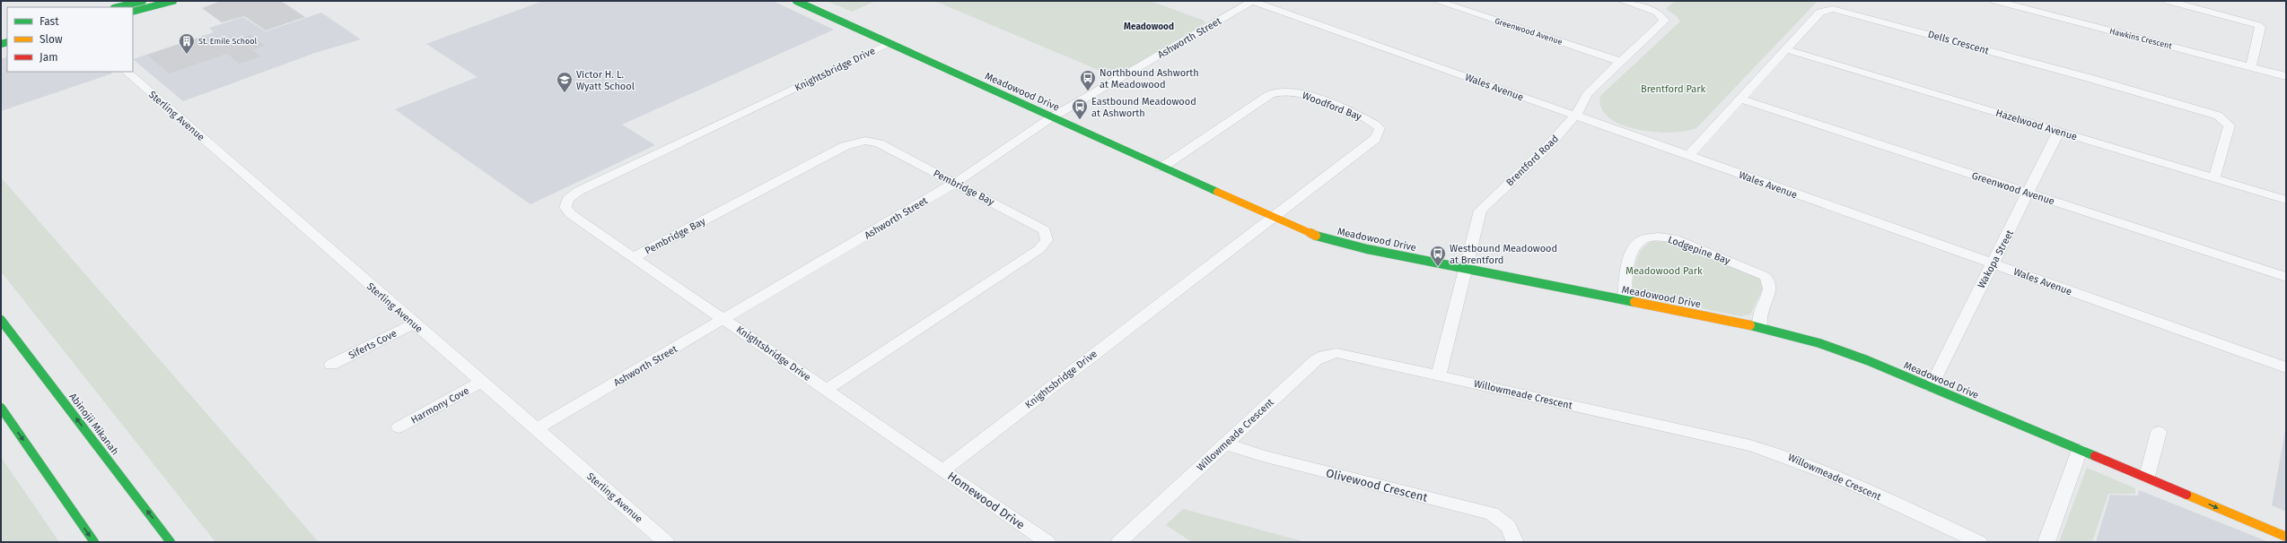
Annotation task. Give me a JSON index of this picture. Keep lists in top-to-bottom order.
{
  "streets": {
    "street": [
      "Greenwood Avenue",
      "Ashworth Street",
      "Hawkins Crescent",
      "Dells Crescent",
      "Knightsbridge Drive",
      "Wales Avenue",
      "Meadowood Drive",
      "Woodford Bay",
      "Sterling Avenue",
      "Hazelwood Avenue",
      "Brentford Road",
      "Pembridge Bay",
      "Lodgepine Bay",
      "Wakopa Street",
      "Siferts Cove",
      "Willowmeade Crescent",
      "Harmony Cove",
      "Abinojii Mikanah",
      "Olivewood Crescent",
      "Homewood Drive"
    ]
  },
  "crossings": [
    ["Greenwood Avenue", "Dells Crescent"],
    ["Greenwood Avenue", "Brentford Road"],
    ["Greenwood Avenue", "Wakopa Street"],
    ["Ashworth Street", "Knightsbridge Drive"],
    ["Ashworth Street", "Wales Avenue"],
    ["Ashworth Street", "Meadowood Drive"],
    ["Ashworth Street", "Sterling Avenue"],
    ["Ashworth Street", "Pembridge Bay"],
    ["Dells Crescent", "Wales Avenue"],
    ["Dells Crescent", "Hazelwood Avenue"],
    ["Knightsbridge Drive", "Meadowood Drive"],
    ["Knightsbridge Drive", "Woodford Bay"],
    ["Knightsbridge Drive", "Pembridge Bay"],
    ["Knightsbridge Drive", "Homewood Drive"],
    ["Wales Avenue", "Brentford Road"],
    ["Wales Avenue", "Wakopa Street"],
    ["Meadowood Drive", "Woodford Bay"],
    ["Meadowood Drive", "Brentford Road"],
    ["Meadowood Drive", "Lodgepine Bay"],
    ["Meadowood Drive", "Wakopa Street"],
    ["Sterling Avenue", "Siferts Cove"],
    ["Sterling Avenue", "Harmony Cove"],
    ["Hazelwood Avenue", "Wakopa Street"],
    ["Brentford Road", "Willowmeade Crescent"],
    ["Willowmeade Crescent", "Olivewood Crescent"]
  ],
  "districts": ["Meadowood"],
  "parks": ["Brentford Park", "Meadowood Park"],
  "places": {
    "building": ["St. Emile School"],
    "bus stop": ["Northbound Ashworth at Meadowood", "Eastbound Meadowood at Ashworth", "Westbound Meadowood at Brentford"],
    "school or university": ["Victor H. L. Wyatt School"]
  },
  "legend": ["Fast", "Slow", "Jam"]
}
